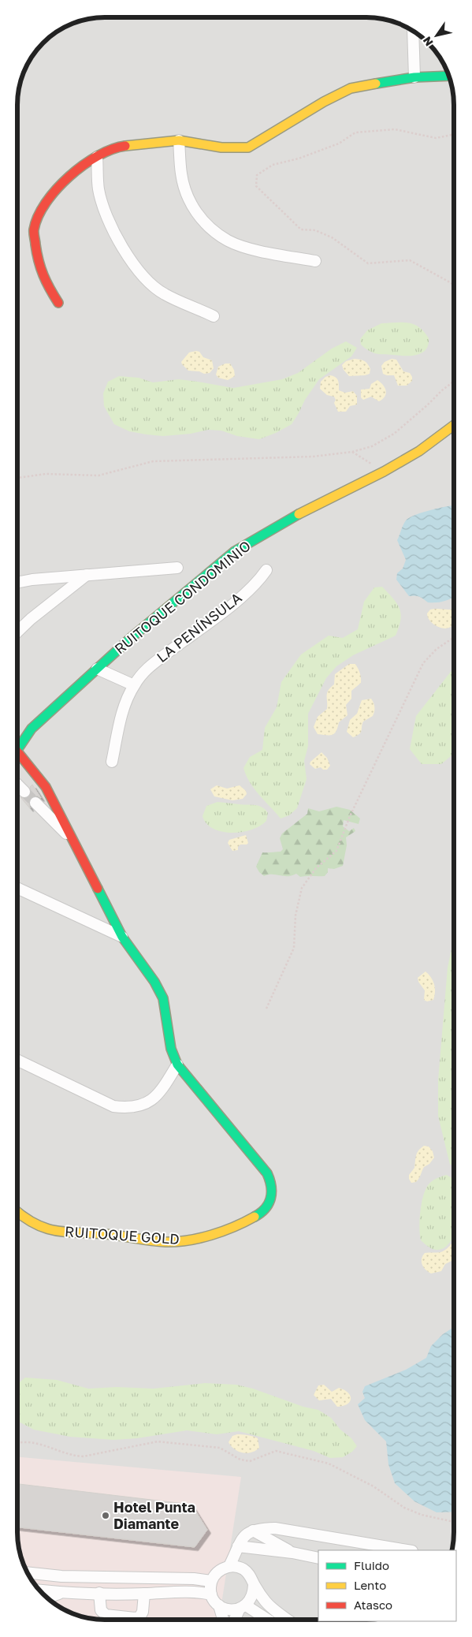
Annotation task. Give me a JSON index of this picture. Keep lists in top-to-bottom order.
{
  "streets": {
    "street": ["RUITOQUE CONDOMINIO", "LA PENÍNSULA", "RUITOQUE GOLD"]
  },
  "places": ["Hotel Punta Diamante"],
  "legend": ["Fluido", "Lento", "Atasco"],
  "north": "bottom left"
}
